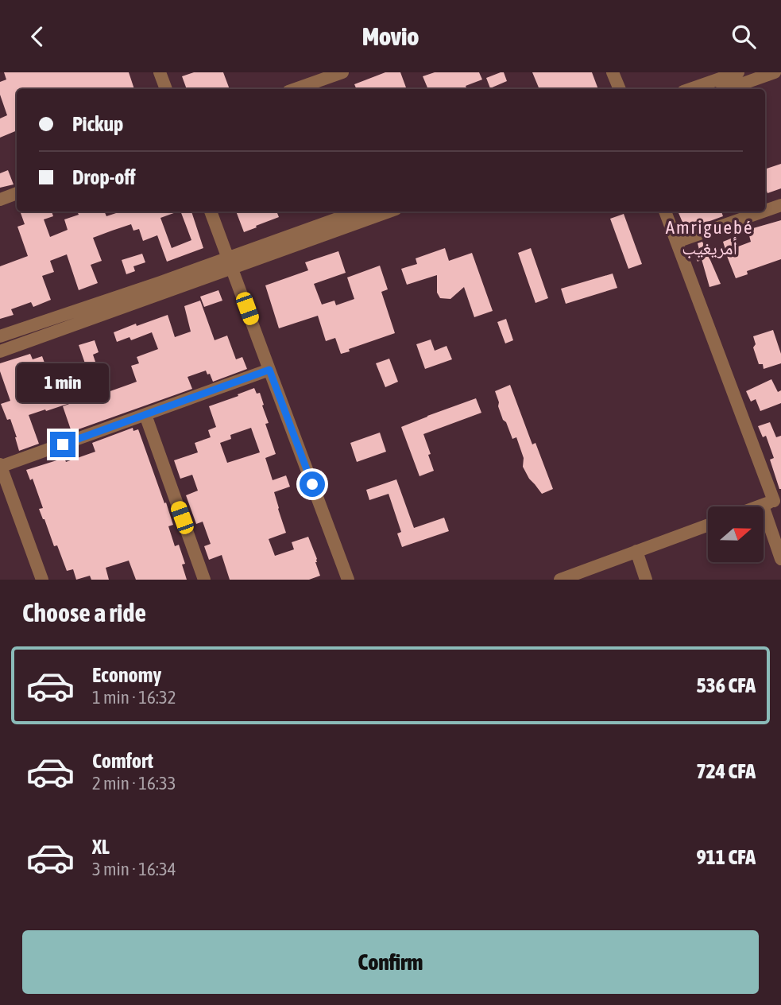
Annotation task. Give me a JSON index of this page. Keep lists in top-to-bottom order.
{
  "districts": ["Amriguebé أمريغيب"],
  "north": "right",
  "page": {
    "header": "Movio",
    "banner": ["Pickup", "Drop-off"],
    "bubble": "1 min",
    "heading": "Choose a ride",
    "list": [
      {
        "name": "Economy",
        "note": "1 min · 16:32",
        "value": "536 CFA"
      },
      {
        "name": "Comfort",
        "note": "2 min · 16:33",
        "value": "724 CFA"
      },
      {
        "name": "XL",
        "note": "3 min · 16:34",
        "value": "911 CFA"
      }
    ],
    "buttons": "Confirm"
  }
}
